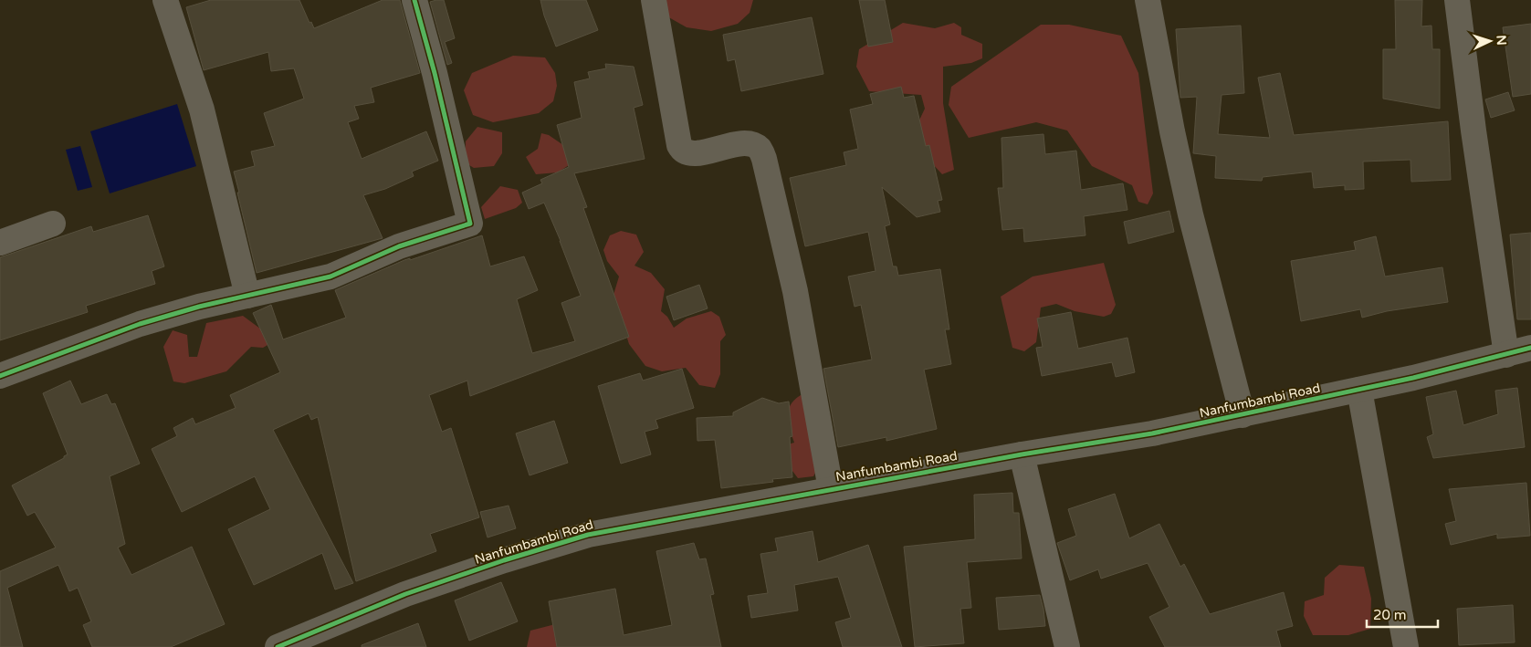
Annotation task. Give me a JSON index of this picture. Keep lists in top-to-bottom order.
{
  "streets": {
    "street": ["Nanfumbambi Road"]
  },
  "scale_bar": "20 m",
  "north": "right"
}
